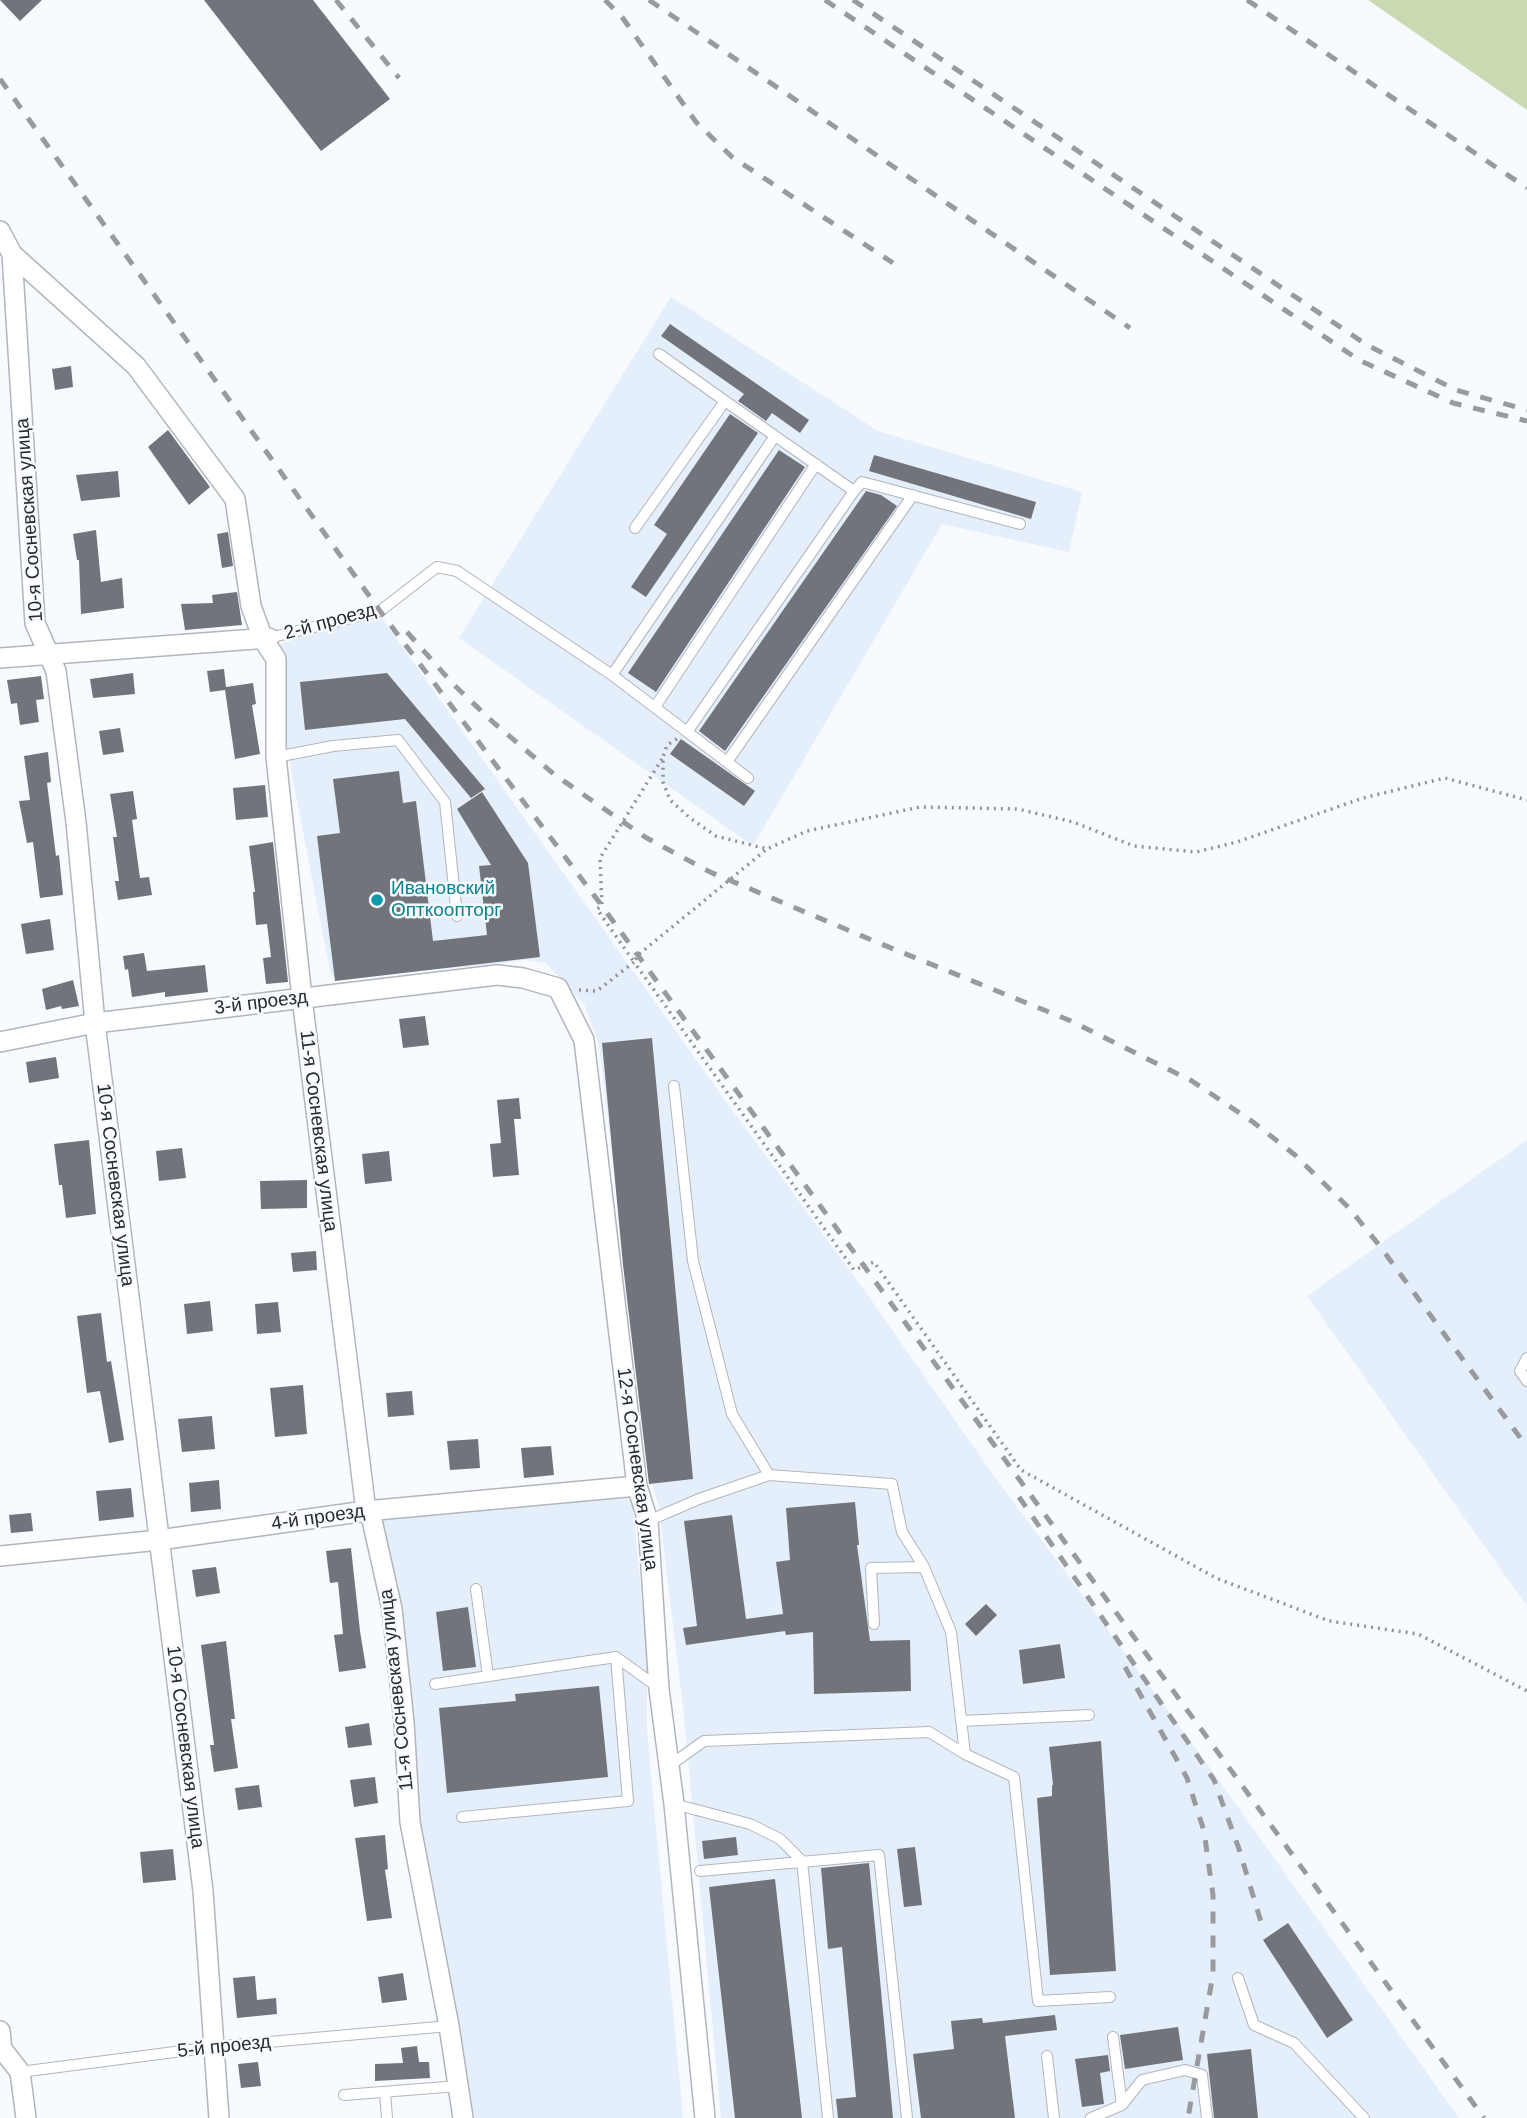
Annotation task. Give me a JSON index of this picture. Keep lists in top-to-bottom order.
{
  "streets": {
    "street": [
      "10-я Сосневская улица",
      "2-й проезд",
      "3-й проезд",
      "11-я Сосневская улица",
      "12-я Сосневская улица",
      "4-й проезд",
      "5-й проезд"
    ]
  },
  "crossings": [
    ["10-я Сосневская улица", "2-й проезд"],
    ["10-я Сосневская улица", "3-й проезд"],
    ["10-я Сосневская улица", "11-я Сосневская улица"],
    ["10-я Сосневская улица", "4-й проезд"],
    ["10-я Сосневская улица", "5-й проезд"],
    ["2-й проезд", "11-я Сосневская улица"],
    ["3-й проезд", "11-я Сосневская улица"],
    ["3-й проезд", "12-я Сосневская улица"],
    ["11-я Сосневская улица", "4-й проезд"],
    ["11-я Сосневская улица", "5-й проезд"],
    ["12-я Сосневская улица", "4-й проезд"]
  ],
  "places": ["Ивановский Опткоопторг"]
}
